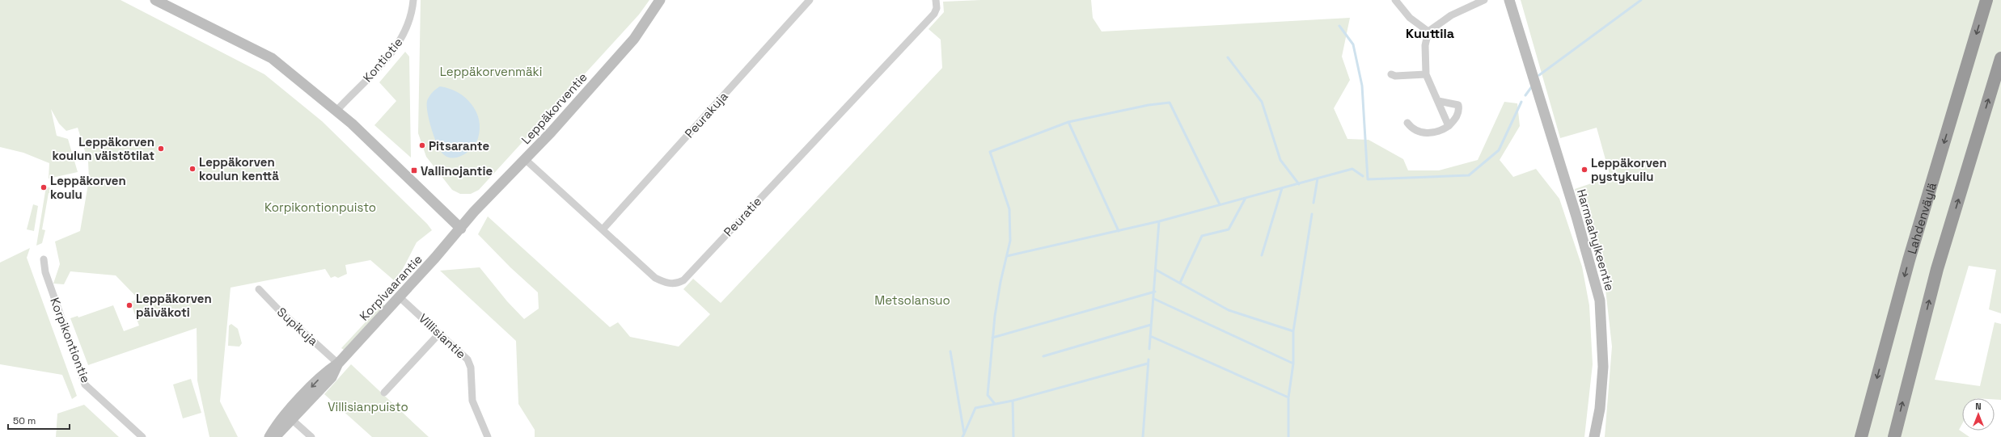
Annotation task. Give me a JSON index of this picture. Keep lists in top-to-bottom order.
{
  "streets": {
    "highway": ["Lahdenväylä"],
    "street": [
      "Kontiotie",
      "Leppäkorventie",
      "Peurakuja",
      "Peuratie",
      "Harmaahylkeentie",
      "Korpivaarantie",
      "Supikuja",
      "Villisiantie",
      "Korpikontiontie"
    ]
  },
  "crossings": [
    ["Leppäkorventie", "Peuratie"],
    ["Leppäkorventie", "Korpivaarantie"],
    ["Peurakuja", "Peuratie"],
    ["Korpivaarantie", "Supikuja"],
    ["Korpivaarantie", "Villisiantie"]
  ],
  "districts": ["Kuuttila"],
  "parks": [
    "Leppäkorvenmäki",
    "Korpikontionpuisto",
    "Metsolansuo",
    "Villisianpuisto"
  ],
  "places": {
    "other": [
      "Pitsarante",
      "Leppäkorven koulun väistötilat",
      "Leppäkorven koulun kenttä",
      "Leppäkorven pystykuilu",
      "Leppäkorven koulu",
      "Leppäkorven päiväkoti"
    ],
    "transit": ["Vallinojantie"]
  },
  "scale_bar": "50 m",
  "north": "top"
}
